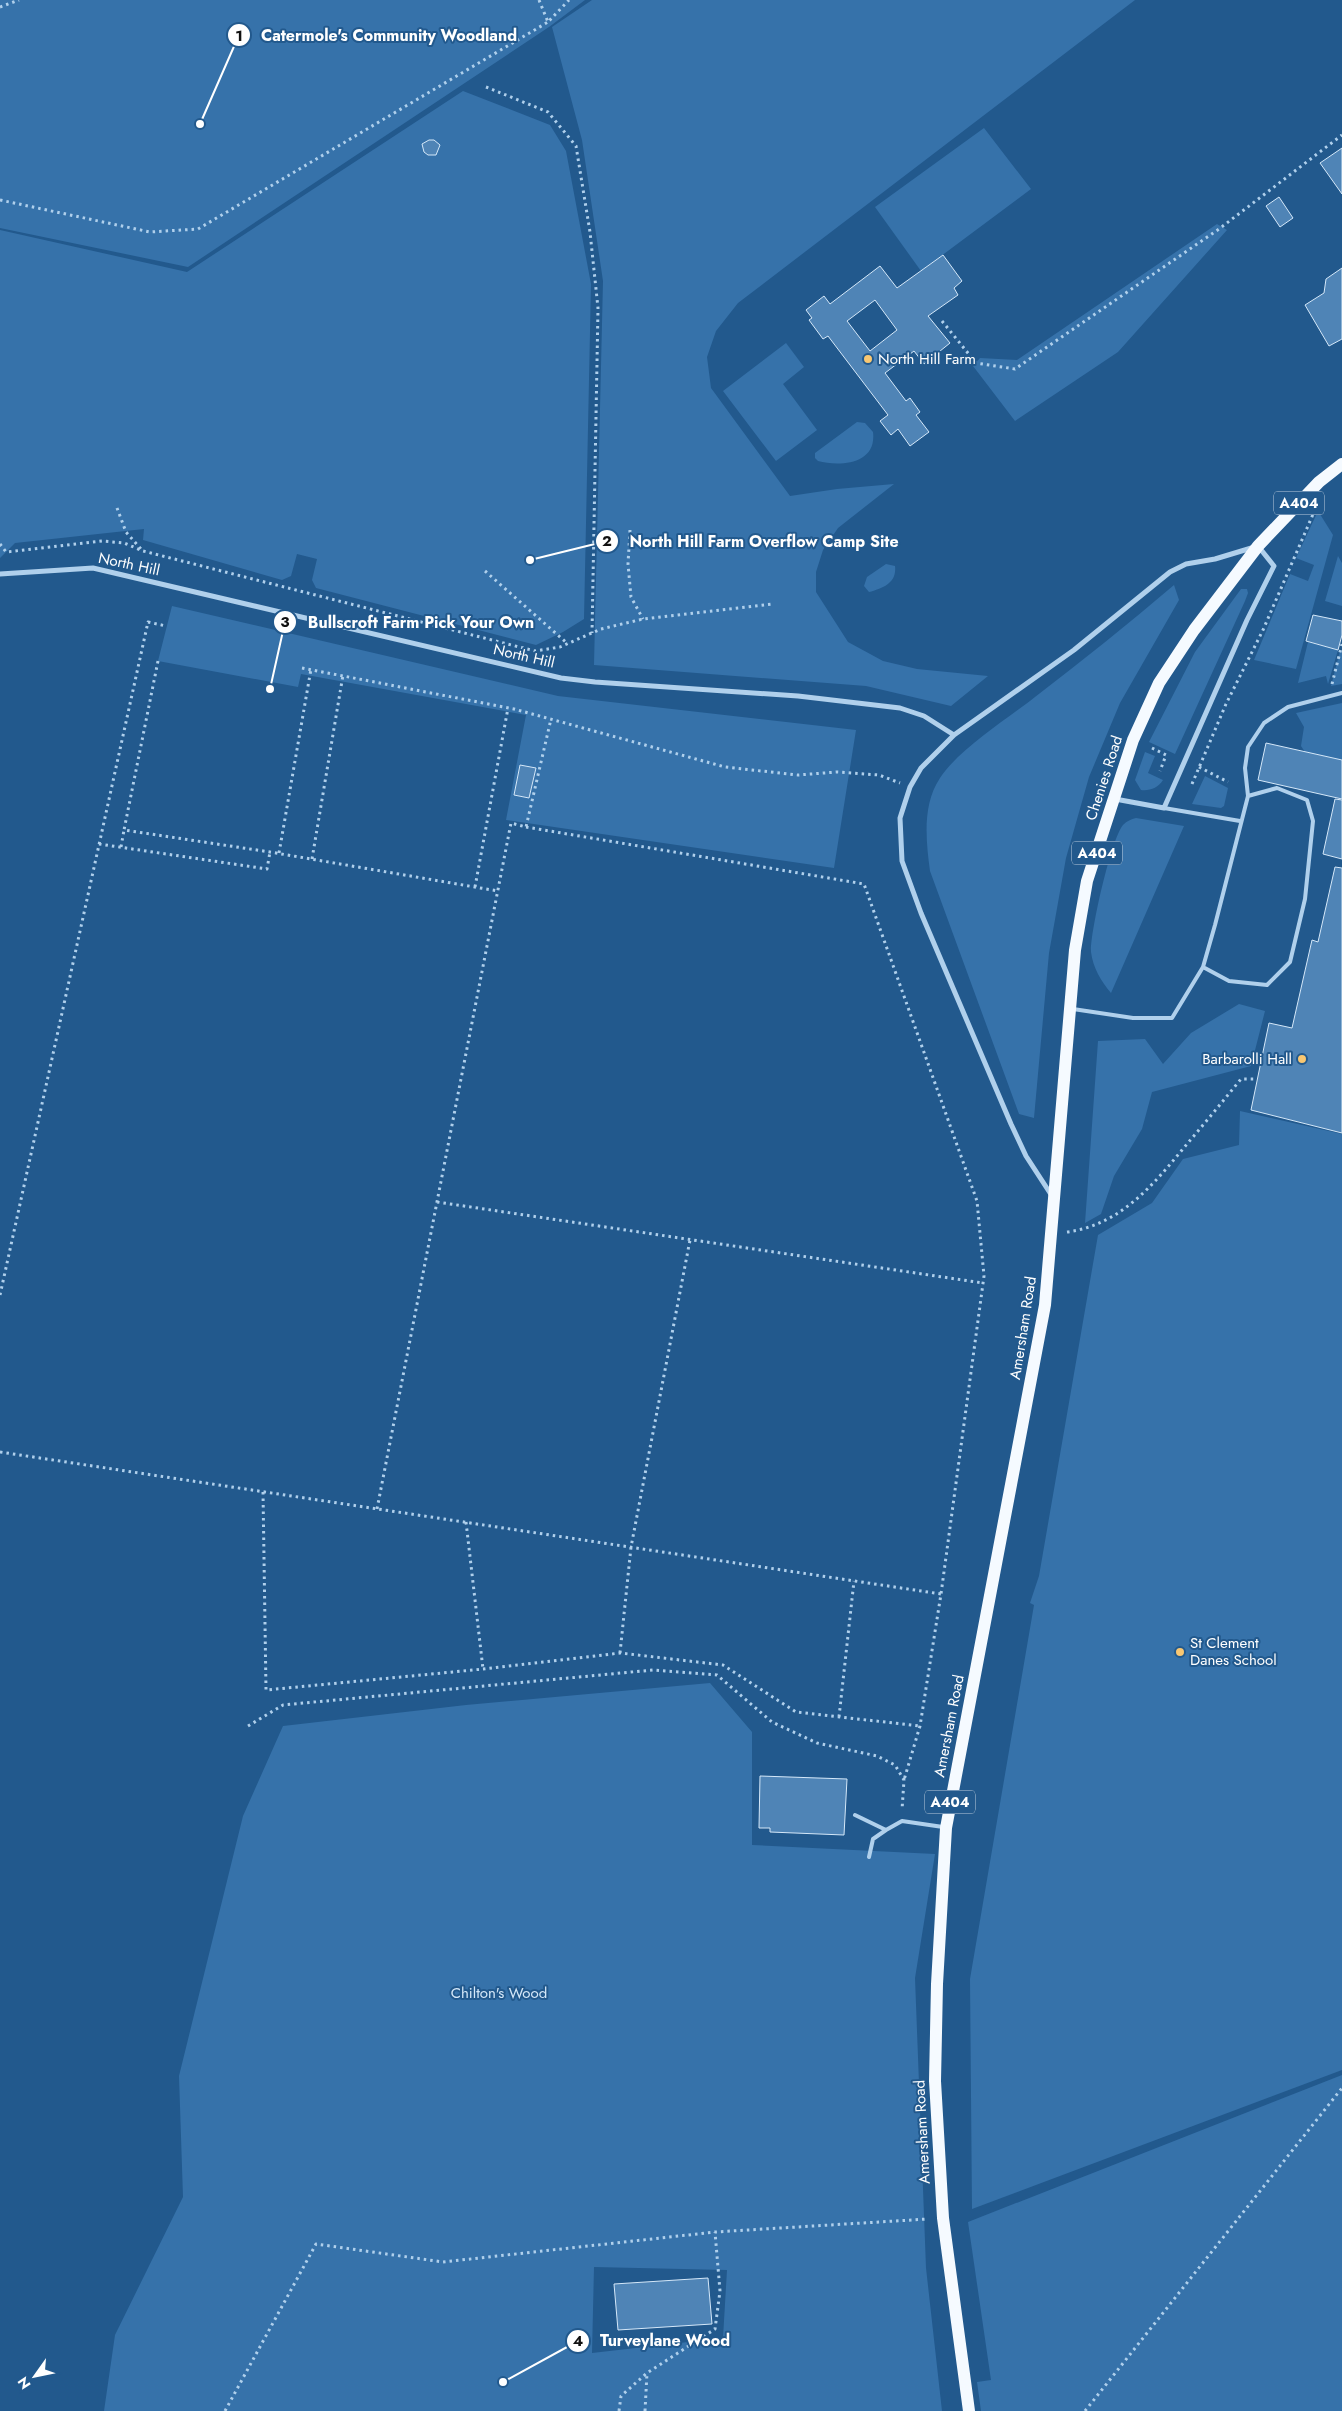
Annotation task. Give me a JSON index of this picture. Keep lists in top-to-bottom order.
{
  "streets": {
    "main road": ["A404", "Chenies Road", "Amersham Road"],
    "street": ["North Hill"]
  },
  "crossings": [
    ["Chenies Road", "Amersham Road"]
  ],
  "parks": ["Chilton's Wood"],
  "places": [
    "Catermole's Community Woodland",
    "North Hill Farm",
    "North Hill Farm Overflow Camp Site",
    "Bullscroft Farm Pick Your Own",
    "Barbarolli Hall",
    "St Clement Danes School",
    "Turveylane Wood"
  ],
  "north": "bottom left"
}
